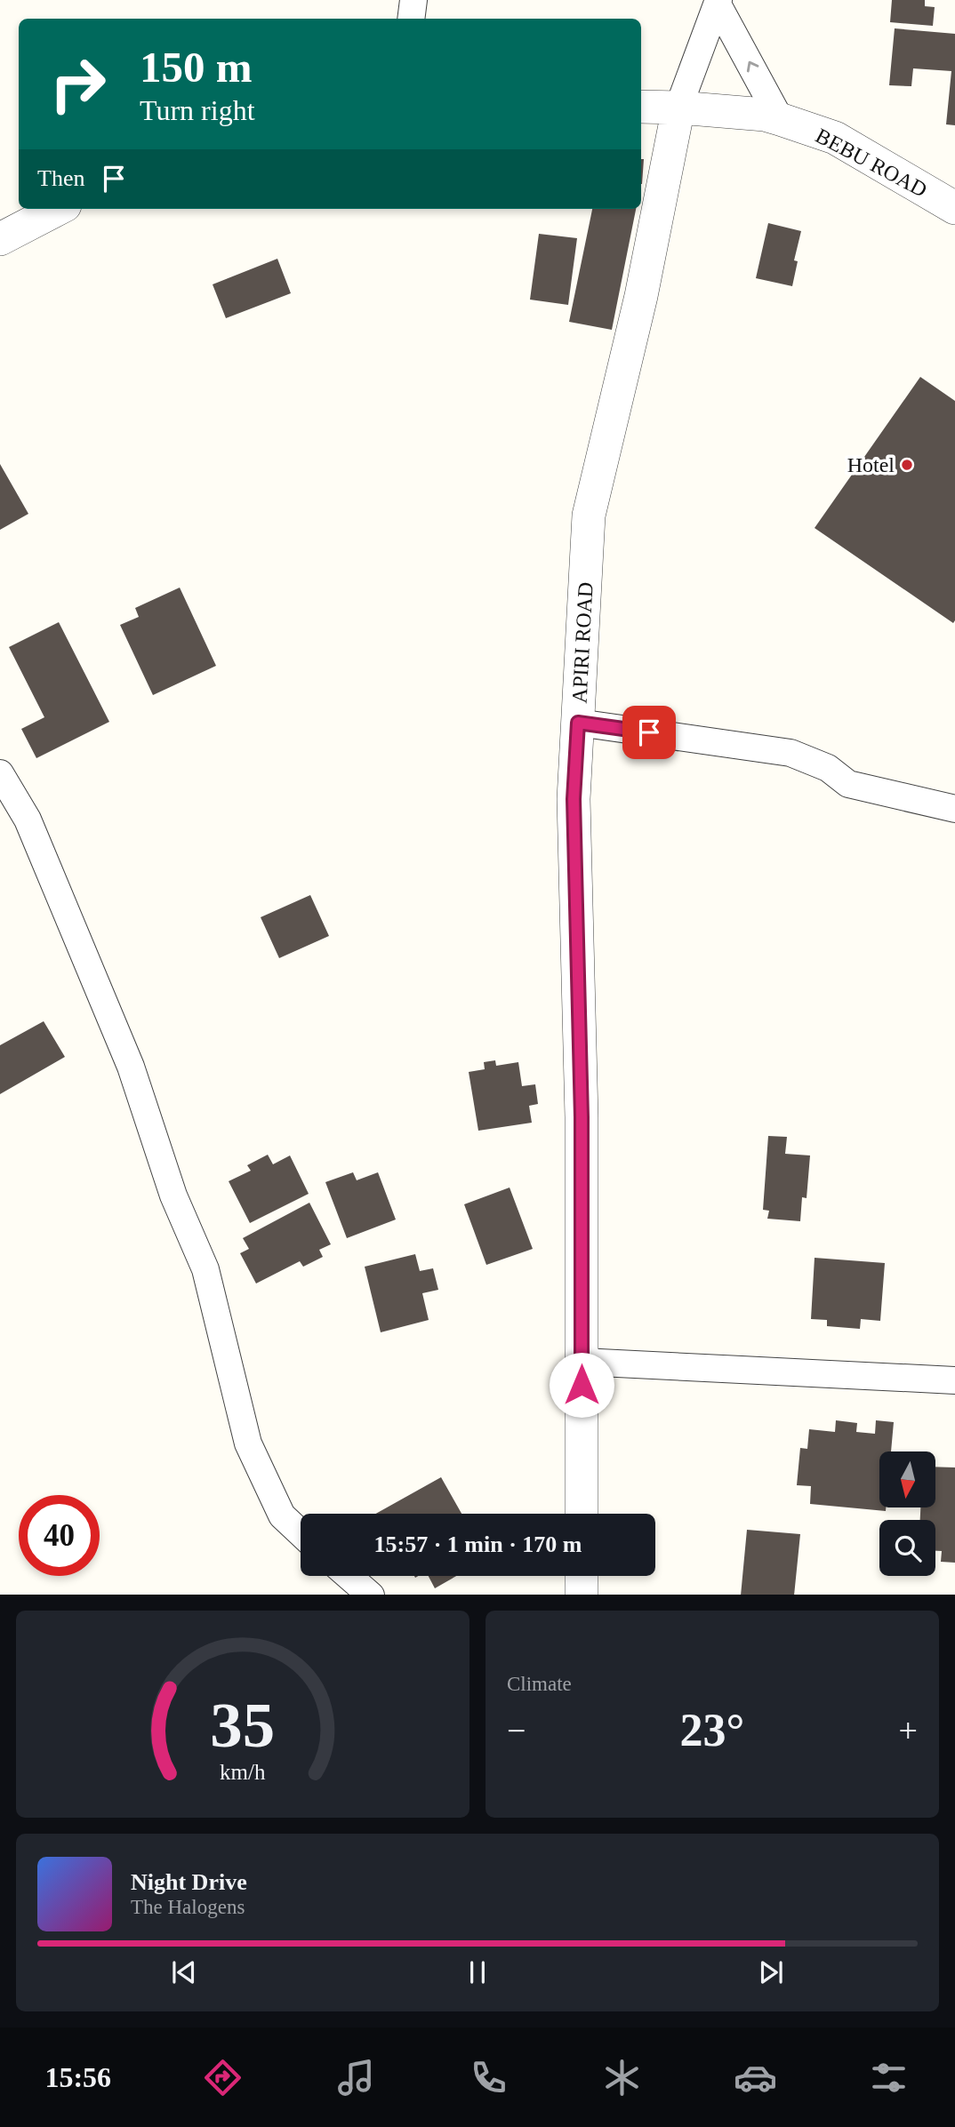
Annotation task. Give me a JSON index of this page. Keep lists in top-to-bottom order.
{
  "streets": {
    "street": ["BEBU ROAD", "APIRI ROAD"]
  },
  "crossings": [
    ["BEBU ROAD", "APIRI ROAD"]
  ],
  "places": ["Hotel"],
  "north": "bottom",
  "page": {
    "turn": ["150 m", "Turn right"],
    "then": "Then",
    "limit": "40",
    "trip": "15:57 · 1 min · 170 m",
    "tile": "Climate",
    "heat": ["−", "23°", "+"],
    "song": ["Night Drive", "The Halogens"],
    "tabs": "15:56",
    "gauge": ["35", "km/h"]
  }
}
